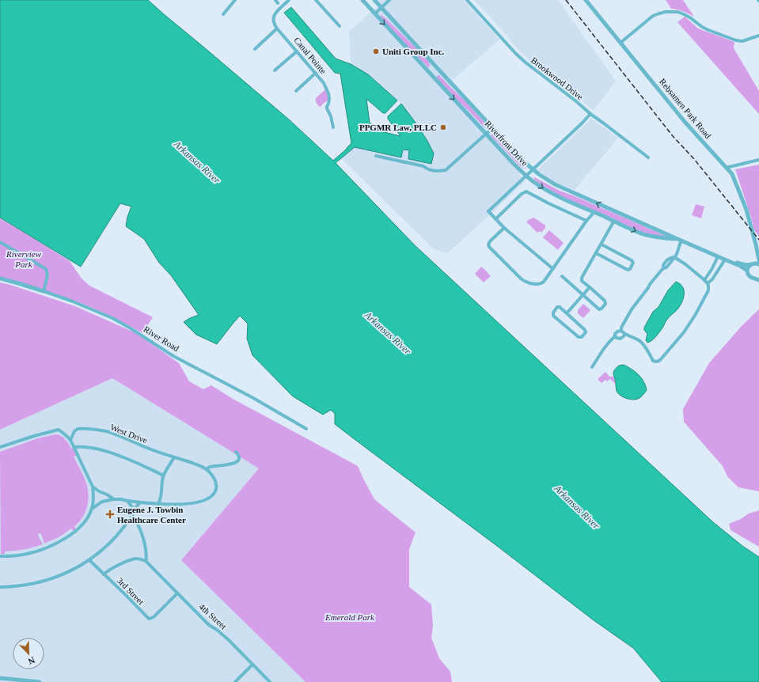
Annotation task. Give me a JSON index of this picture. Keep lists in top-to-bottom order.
{
  "streets": {
    "street": [
      "Canal Pointe",
      "Brookwood Drive",
      "Rebsamen Park Road",
      "Riverfront Drive",
      "River Road",
      "West Drive",
      "3rd Street",
      "4th Street"
    ]
  },
  "crossings": [
    ["Rebsamen Park Road", "Riverfront Drive"],
    ["3rd Street", "4th Street"]
  ],
  "water": ["Arkansas River"],
  "parks": ["Riverview Park", "Emerald Park"],
  "places": {
    "other": ["Uniti Group Inc.", "PPGMR Law, PLLC"],
    "health": ["Eugene J. Towbin Healthcare Center"]
  },
  "north": "bottom right"
}
